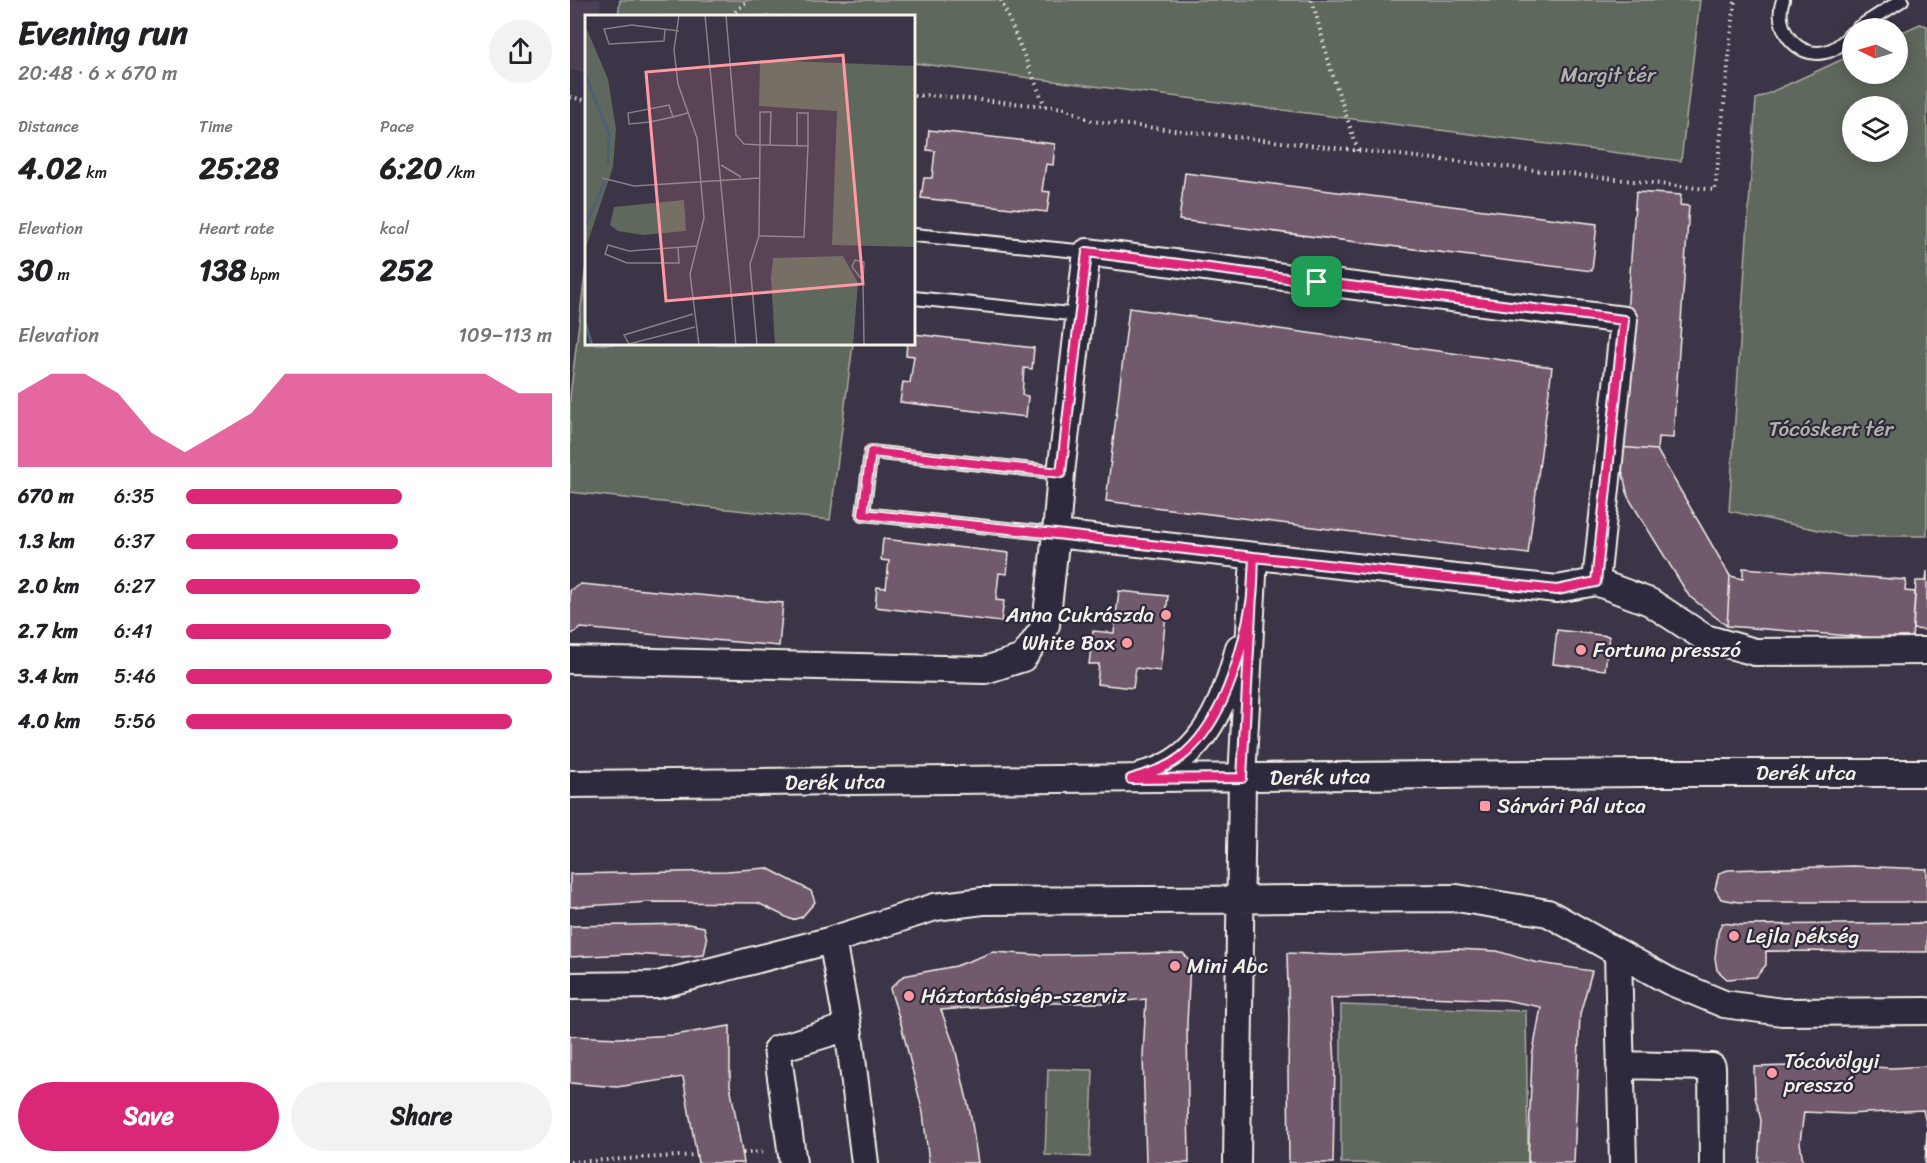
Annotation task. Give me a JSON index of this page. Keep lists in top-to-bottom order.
{
  "streets": {
    "street": ["Derék utca"]
  },
  "parks": ["Margit tér", "Tócóskert tér"],
  "places": {
    "other": [
      "Anna Cukrászda",
      "White Box",
      "Fortuna presszó",
      "Lejla pékség",
      "Mini Abc",
      "Háztartásigép-szerviz",
      "Tócóvölgyi presszó"
    ],
    "transit": ["Sárvári Pál utca"]
  },
  "north": "left",
  "page": {
    "heading": ["Evening run", "20:48 · 6 × 670 m"],
    "stats": [
      ["Distance", "4.02 km"],
      ["Time", "25:28"],
      ["Pace", "6:20 /km"],
      ["Elevation", "30 m"],
      ["Heart rate", "138 bpm"],
      ["kcal", "252"]
    ],
    "chart": ["Elevation", "109–113 m"],
    "list": [
      {
        "name": "670 m",
        "note": "6:35"
      },
      {
        "name": "1.3 km",
        "note": "6:37"
      },
      {
        "name": "2.0 km",
        "note": "6:27"
      },
      {
        "name": "2.7 km",
        "note": "6:41"
      },
      {
        "name": "3.4 km",
        "note": "5:46"
      },
      {
        "name": "4.0 km",
        "note": "5:56"
      }
    ],
    "buttons": ["Save", "Share"]
  }
}
